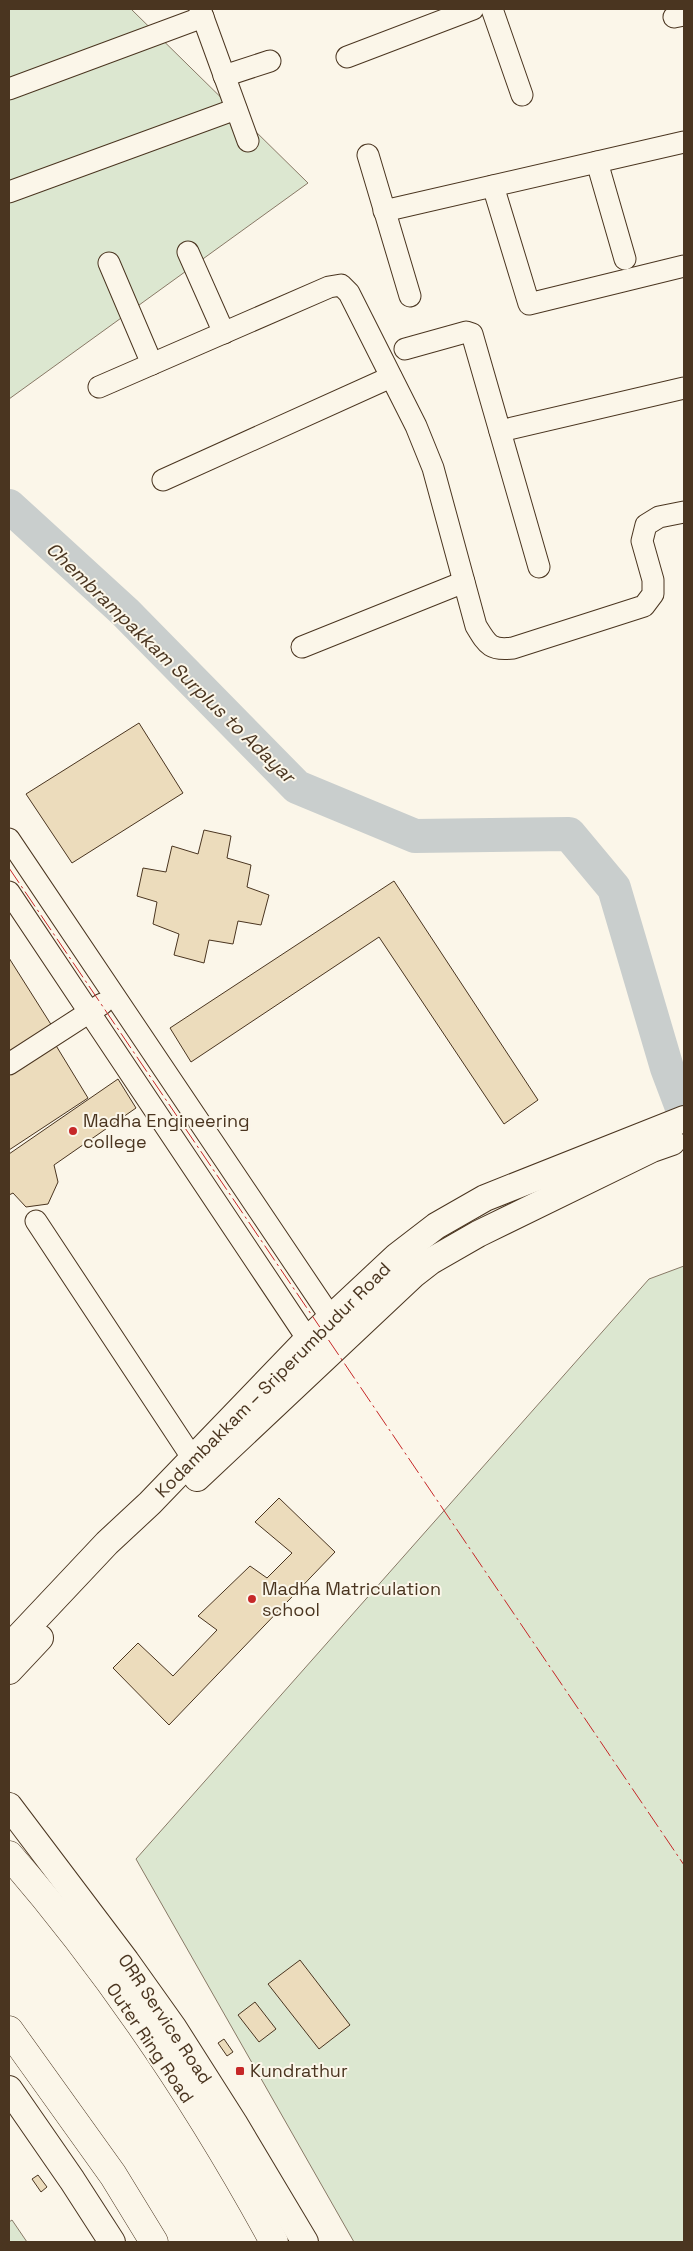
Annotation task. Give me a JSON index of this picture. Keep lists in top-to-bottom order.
{
  "streets": {
    "highway": ["Outer Ring Road"],
    "main road": ["Kodambakkam – Sriperumbudur Road", "ORR Service Road"]
  },
  "water": ["Chembrampakkam Surplus to Adayar"],
  "places": {
    "other": ["Madha Engineering college", "Madha Matriculation school"],
    "transit": ["Kundrathur"]
  }
}
